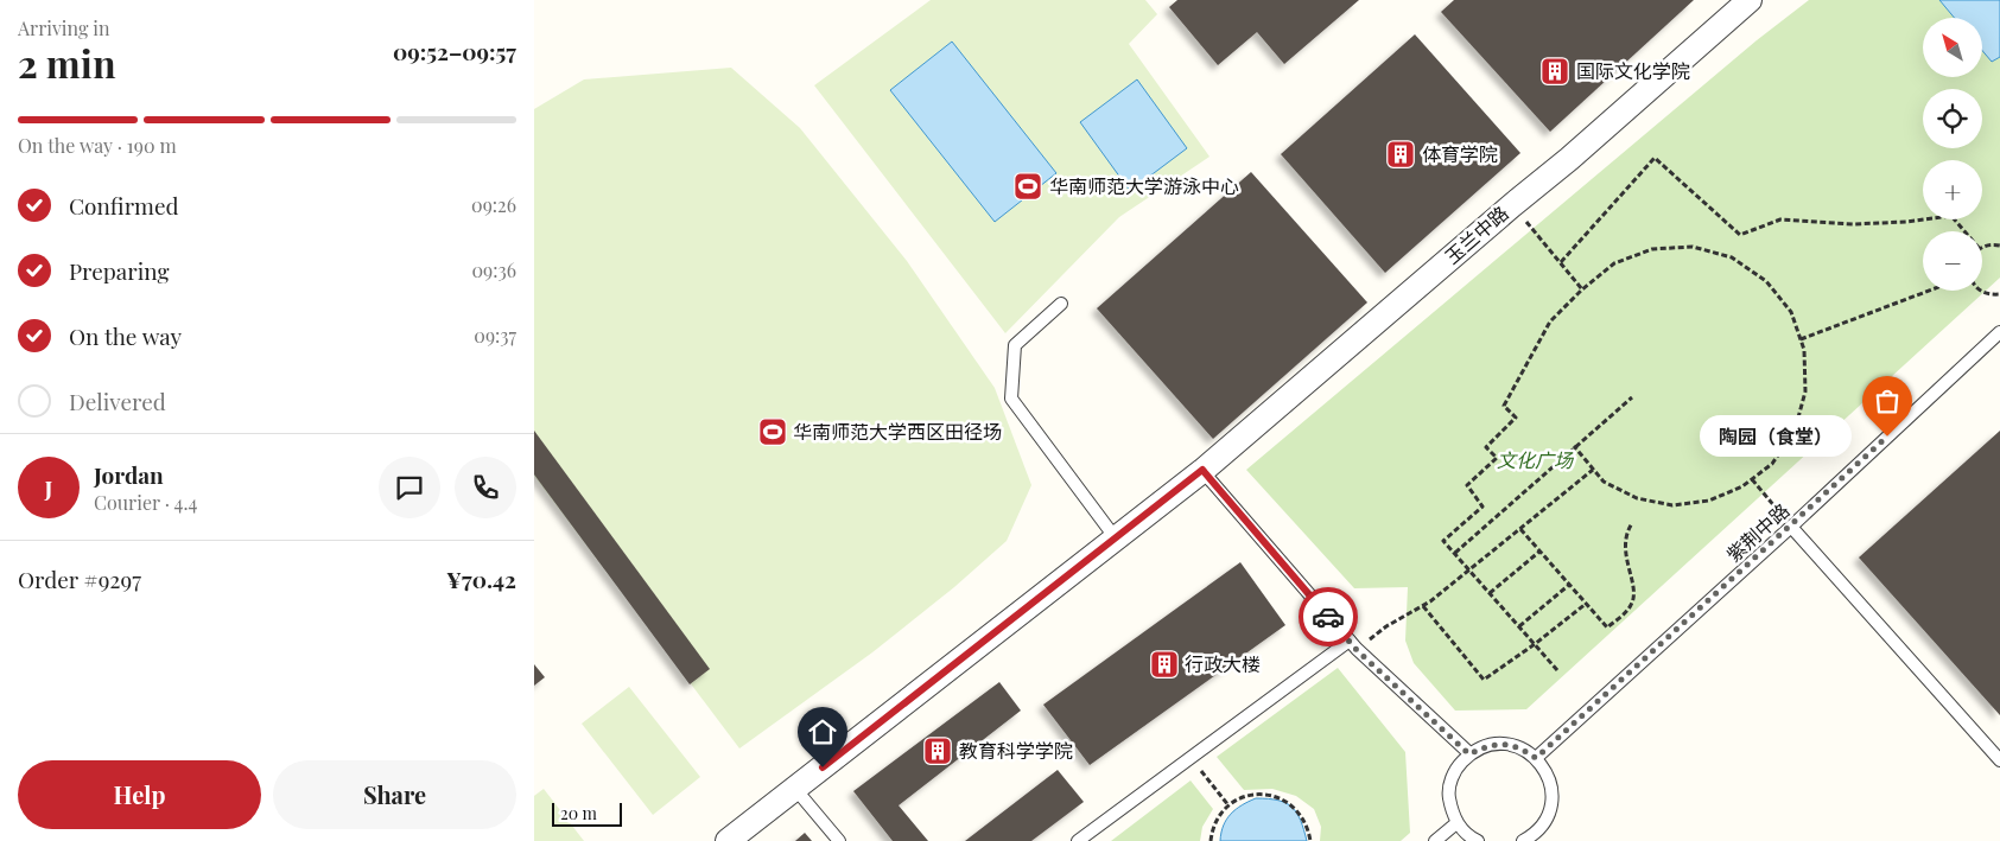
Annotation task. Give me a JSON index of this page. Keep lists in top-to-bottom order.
{
  "streets": {
    "street": ["玉兰中路"],
    "lane": ["紫荆中路"]
  },
  "parks": ["文化广场"],
  "places": {
    "building": [
      "国际文化学院",
      "体育学院",
      "行政大楼",
      "教育科学学院"
    ],
    "sports": ["华南师范大学游泳中心", "华南师范大学西区田径场"],
    "other": ["陶园（食堂）"]
  },
  "scale_bar": "20 m",
  "north": "top left",
  "page": {
    "heading": ["2 min", "Arriving in", "09:52–09:57"],
    "panel": [
      "Jordan",
      "Courier · 4.4",
      "Order #9297",
      "¥70.42"
    ],
    "map_buttons": ["+", "−"],
    "bar": "On the way · 190 m",
    "list": [
      ["Confirmed", "09:26"],
      ["Preparing", "09:36"],
      ["On the way", "09:37"],
      "Delivered"
    ],
    "bubble": "陶园（食堂）",
    "round": "J",
    "buttons": ["Help", "Share"],
    "scale": "20 m"
  }
}
